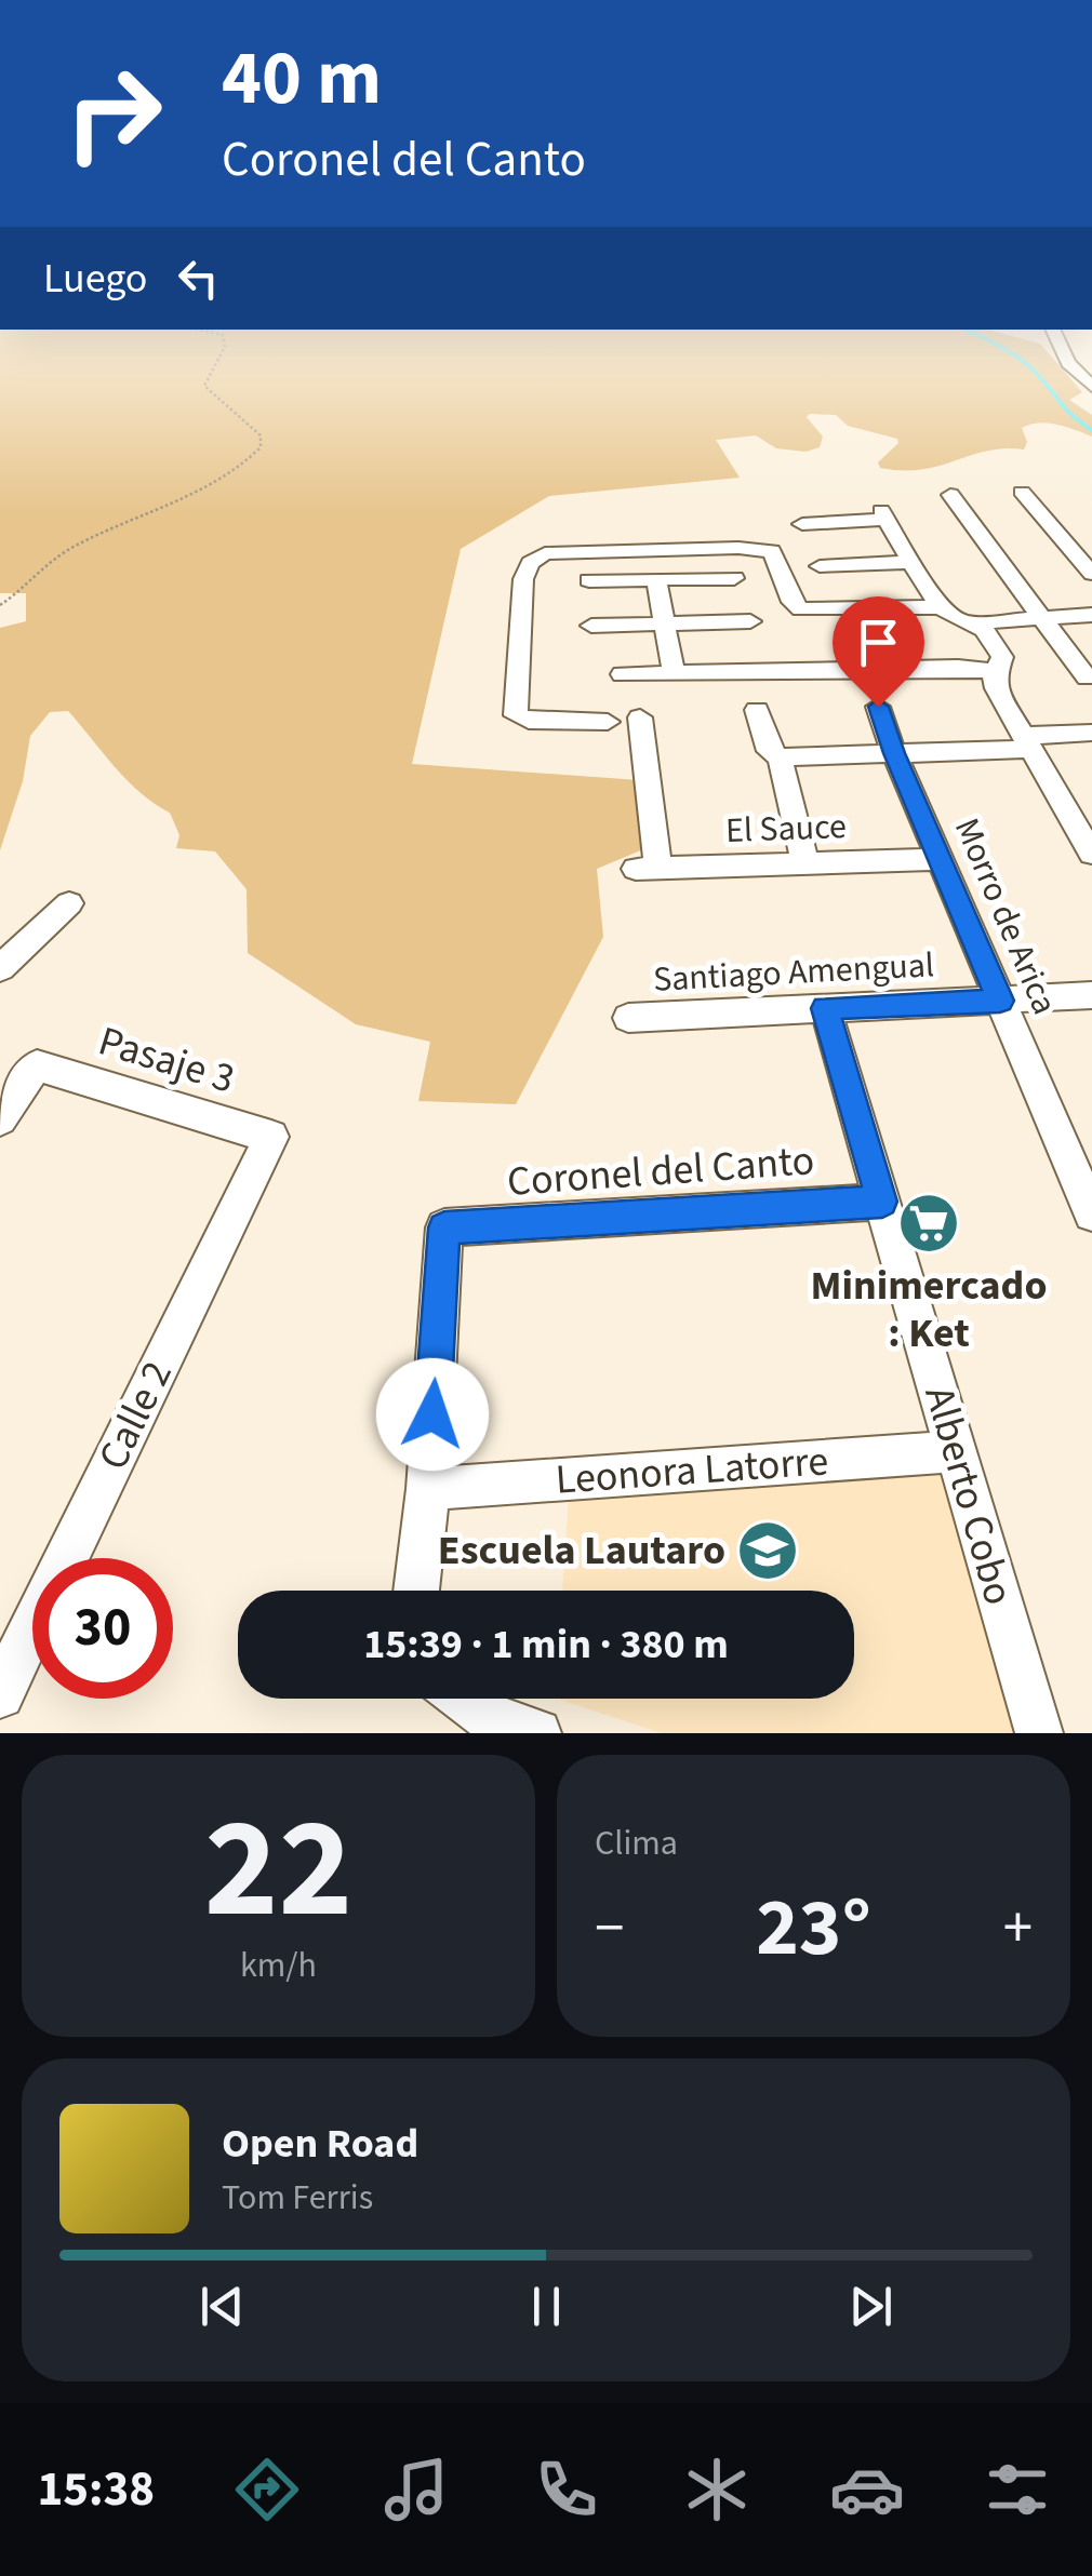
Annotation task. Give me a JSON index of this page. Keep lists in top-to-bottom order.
{
  "streets": {
    "street": [
      "El Sauce",
      "Morro de Arica",
      "Santiago Amengual",
      "Pasaje 3",
      "Coronel del Canto",
      "Calle 2",
      "Leonora Latorre",
      "Alberto Cobo"
    ]
  },
  "crossings": [
    ["El Sauce", "Morro de Arica"],
    ["Morro de Arica", "Santiago Amengual"],
    ["Santiago Amengual", "Alberto Cobo"],
    ["Pasaje 3", "Calle 2"],
    ["Coronel del Canto", "Leonora Latorre"],
    ["Coronel del Canto", "Alberto Cobo"],
    ["Leonora Latorre", "Alberto Cobo"]
  ],
  "places": {
    "supermarket": ["Minimercado : Ket"],
    "school or university": ["Escuela Lautaro"]
  },
  "page": {
    "turn": ["40 m", "Coronel del Canto"],
    "then": "Luego",
    "limit": "30",
    "trip": "15:39 · 1 min · 380 m",
    "tile": [
      ["22", "km/h"],
      "Clima"
    ],
    "heat": ["−", "23°", "+"],
    "song": ["Open Road", "Tom Ferris"],
    "tabs": "15:38"
  }
}
